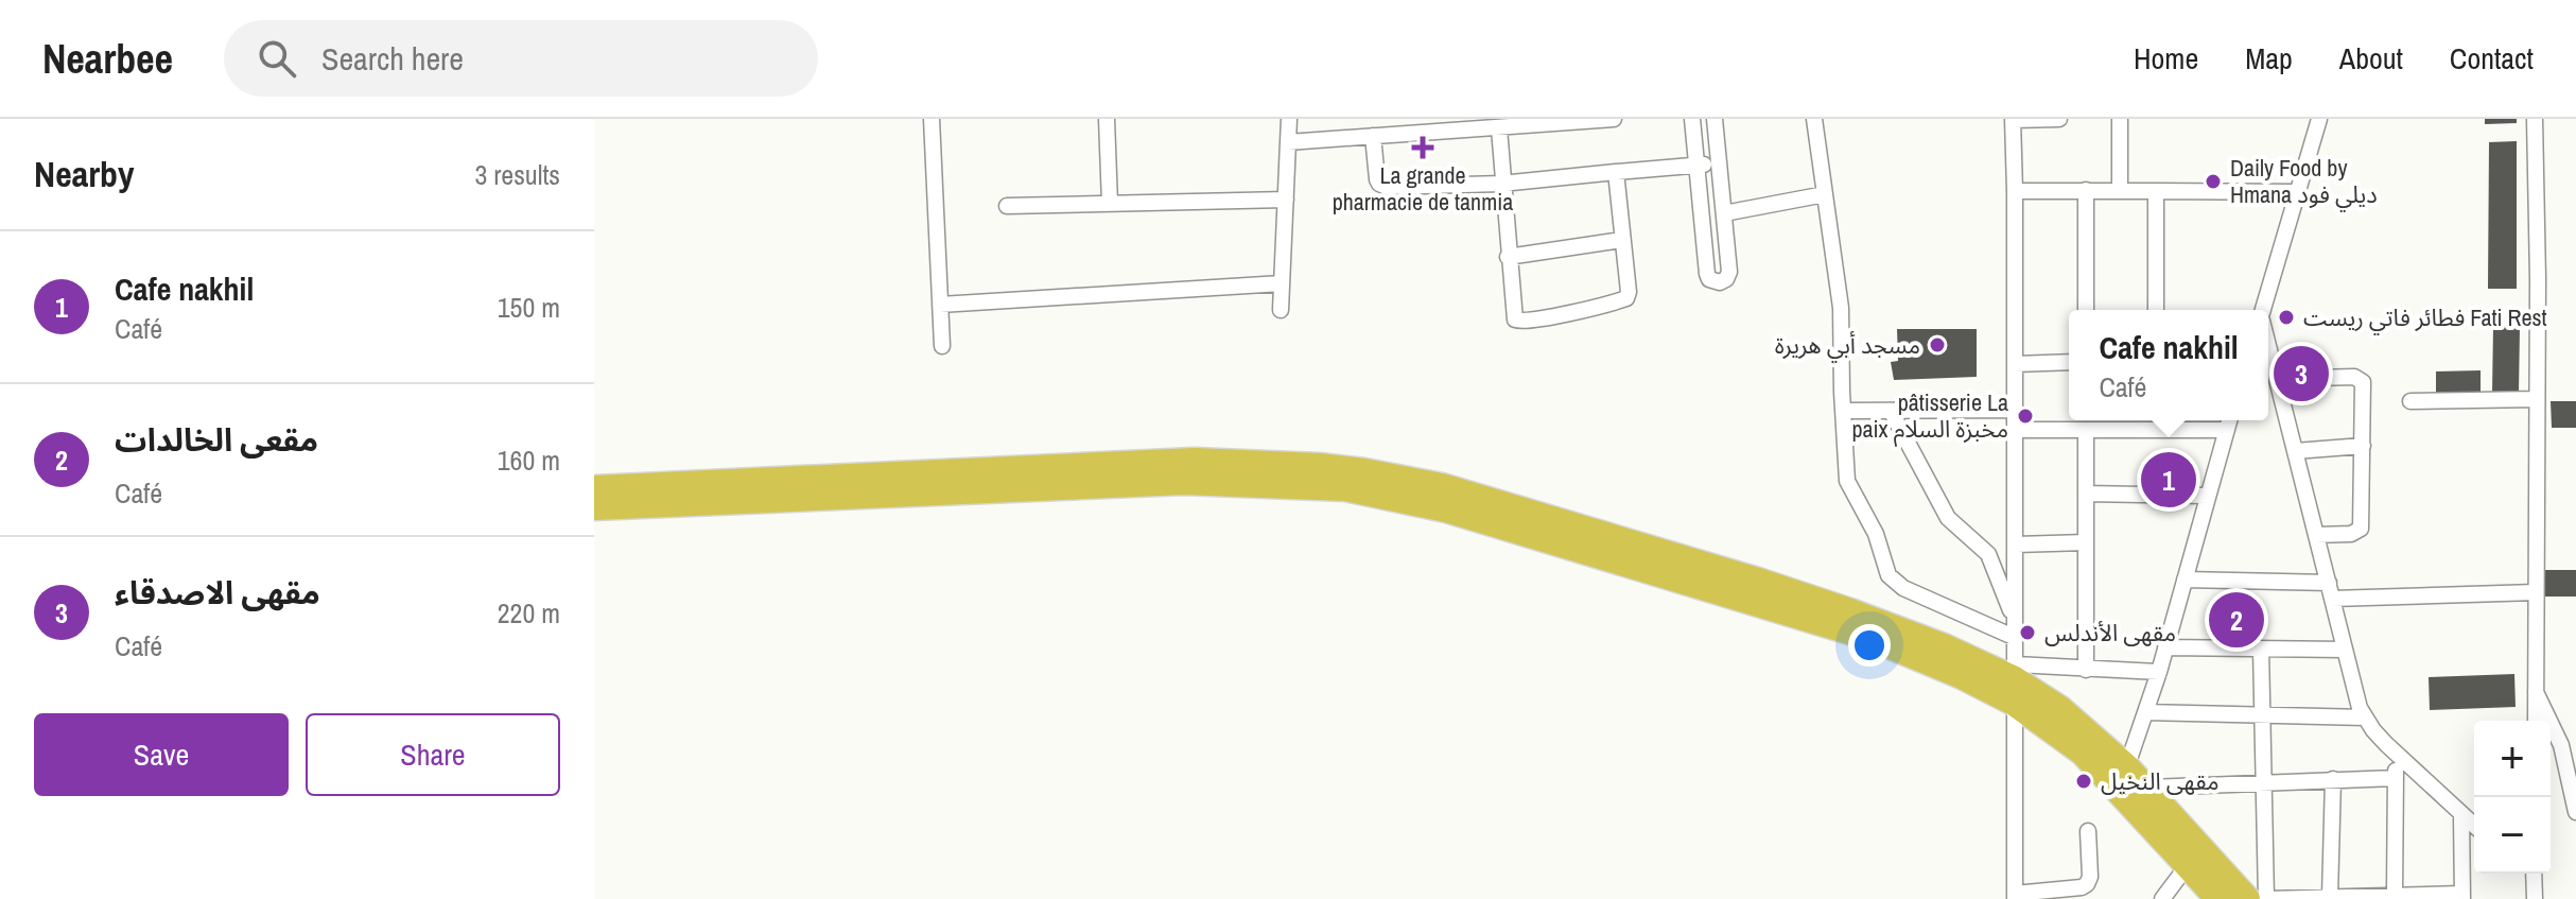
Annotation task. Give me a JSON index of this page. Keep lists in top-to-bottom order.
{
  "places": {
    "health": ["La grande pharmacie de tanmia"],
    "other": [
      "Daily Food by Hmana ديلي فود",
      "فطائر فاتي ريست Fati Rest",
      "مسجد أبي هريرة",
      "pâtisserie La paix مخبزة السلام",
      "مقهى الأندلس",
      "مقهى النخيل"
    ]
  },
  "page": {
    "header": "Nearbee",
    "search": "Search here",
    "nav": [
      "Home",
      "Map",
      "About",
      "Contact"
    ],
    "heading": ["Nearby", "3 results"],
    "list": [
      {
        "mark": "1",
        "name": "Cafe nakhil",
        "note": "Café",
        "value": "150 m"
      },
      {
        "mark": "2",
        "name": "مقعى الخالدات",
        "note": "Café",
        "value": "160 m"
      },
      {
        "mark": "3",
        "name": "مقهى الاصدقاء",
        "note": "Café",
        "value": "220 m"
      }
    ],
    "popup": ["Cafe nakhil", "Café"],
    "pins": ["3", "1", "2"],
    "buttons": ["Save", "Share"],
    "map_buttons": ["+", "−"]
  }
}
